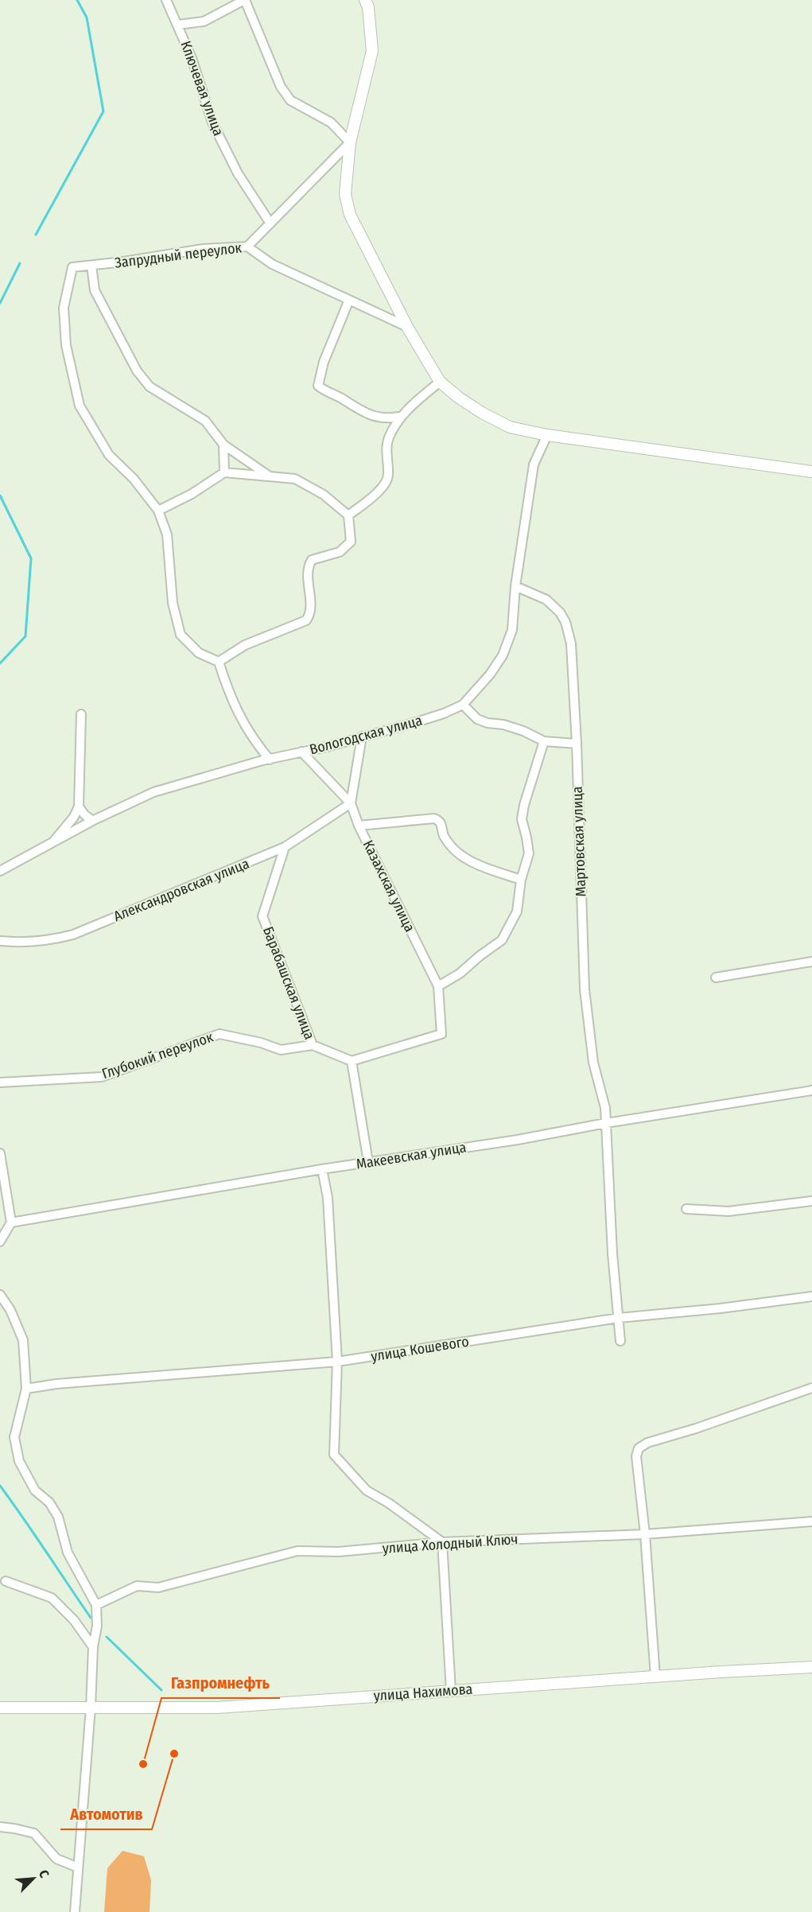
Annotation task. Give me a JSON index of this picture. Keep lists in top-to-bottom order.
{
  "streets": {
    "main road": ["улица Нахимова"],
    "street": [
      "Ключевая улица",
      "Запрудный переулок",
      "Вологодская улица",
      "Мартовская улица",
      "Казахская улица",
      "Александровская улица",
      "Барабашская улица",
      "Глубокий переулок",
      "Макеевская улица",
      "улица Кошевого",
      "улица Холодный Ключ"
    ]
  },
  "crossings": [
    ["Вологодская улица", "Мартовская улица"],
    ["Мартовская улица", "Макеевская улица"],
    ["Мартовская улица", "улица Кошевого"],
    ["Казахская улица", "Александровская улица"],
    ["Казахская улица", "Барабашская улица"],
    ["Александровская улица", "Барабашская улица"],
    ["Барабашская улица", "Глубокий переулок"]
  ],
  "places": ["Автомотив", "Газпромнефть"],
  "north": "top right"
}
